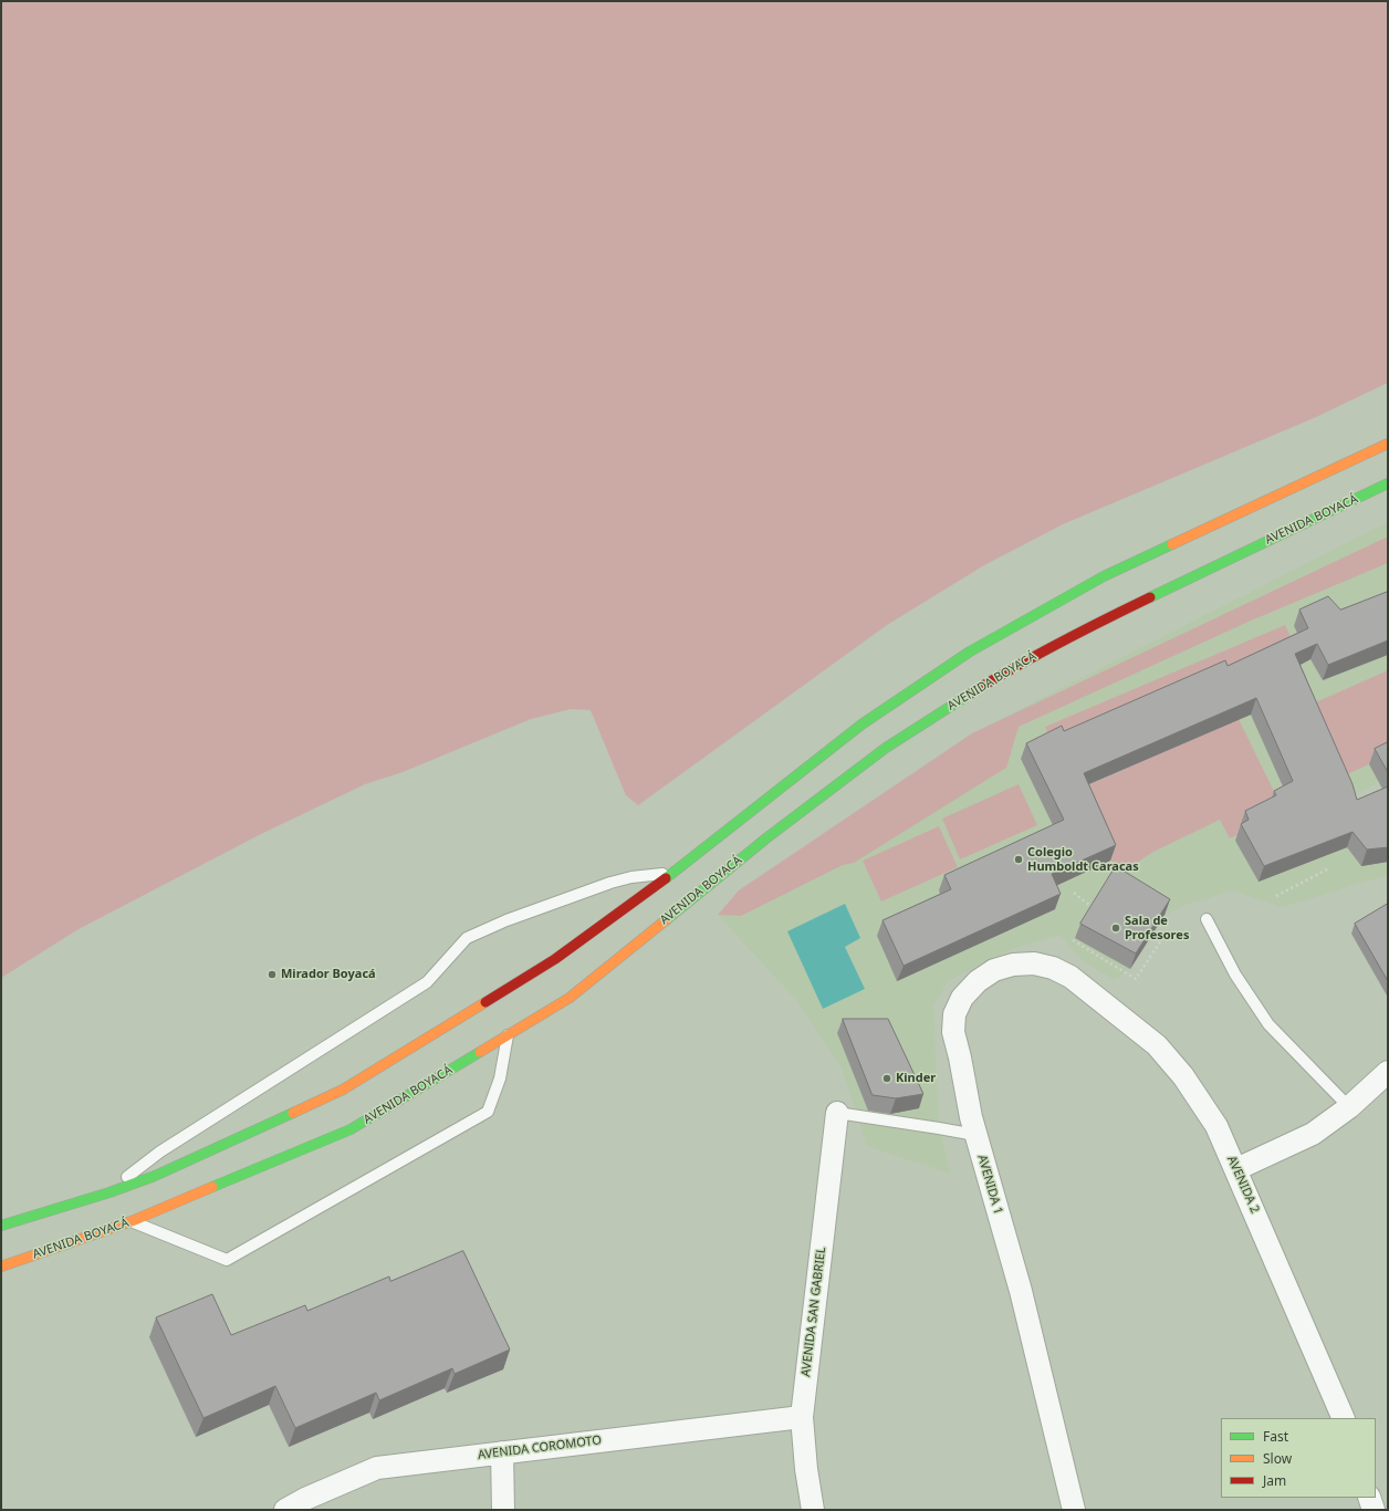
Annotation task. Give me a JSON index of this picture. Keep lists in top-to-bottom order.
{
  "streets": {
    "highway": ["AVENIDA BOYACÁ"],
    "street": [
      "AVENIDA 1",
      "AVENIDA 2",
      "AVENIDA SAN GABRIEL",
      "AVENIDA COROMOTO"
    ]
  },
  "crossings": [
    ["AVENIDA 1", "AVENIDA 2"],
    ["AVENIDA SAN GABRIEL", "AVENIDA COROMOTO"]
  ],
  "places": [
    "Colegio Humboldt Caracas",
    "Sala de Profesores",
    "Mirador Boyacá",
    "Kinder"
  ],
  "legend": ["Fast", "Slow", "Jam"]
}
